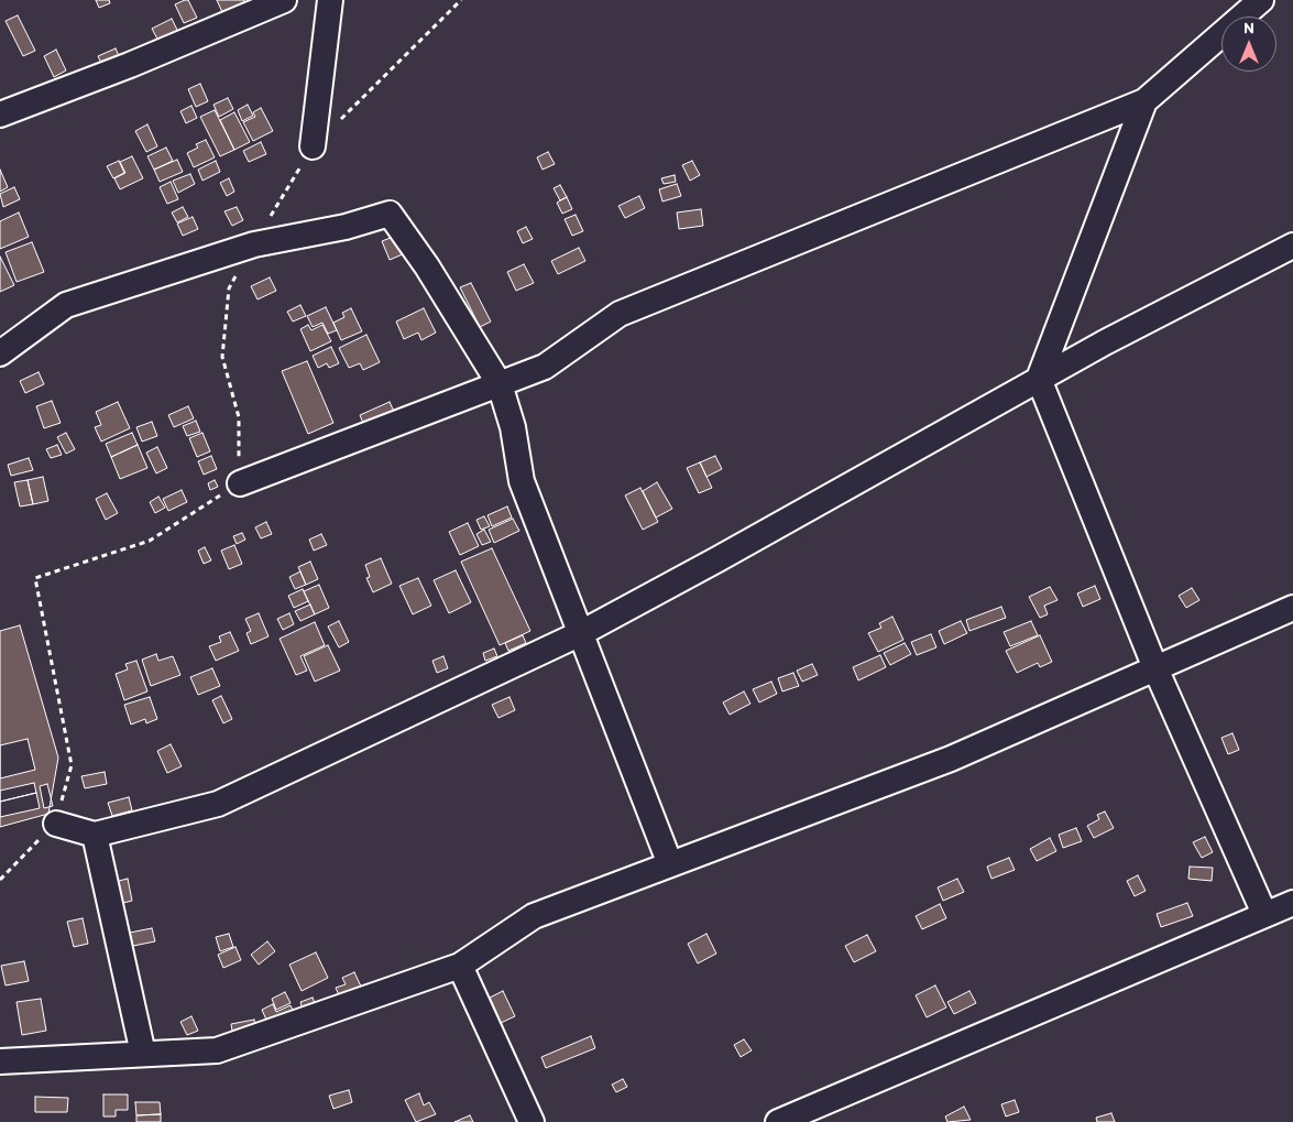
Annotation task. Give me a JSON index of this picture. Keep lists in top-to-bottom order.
{
  "north": "top"
}
